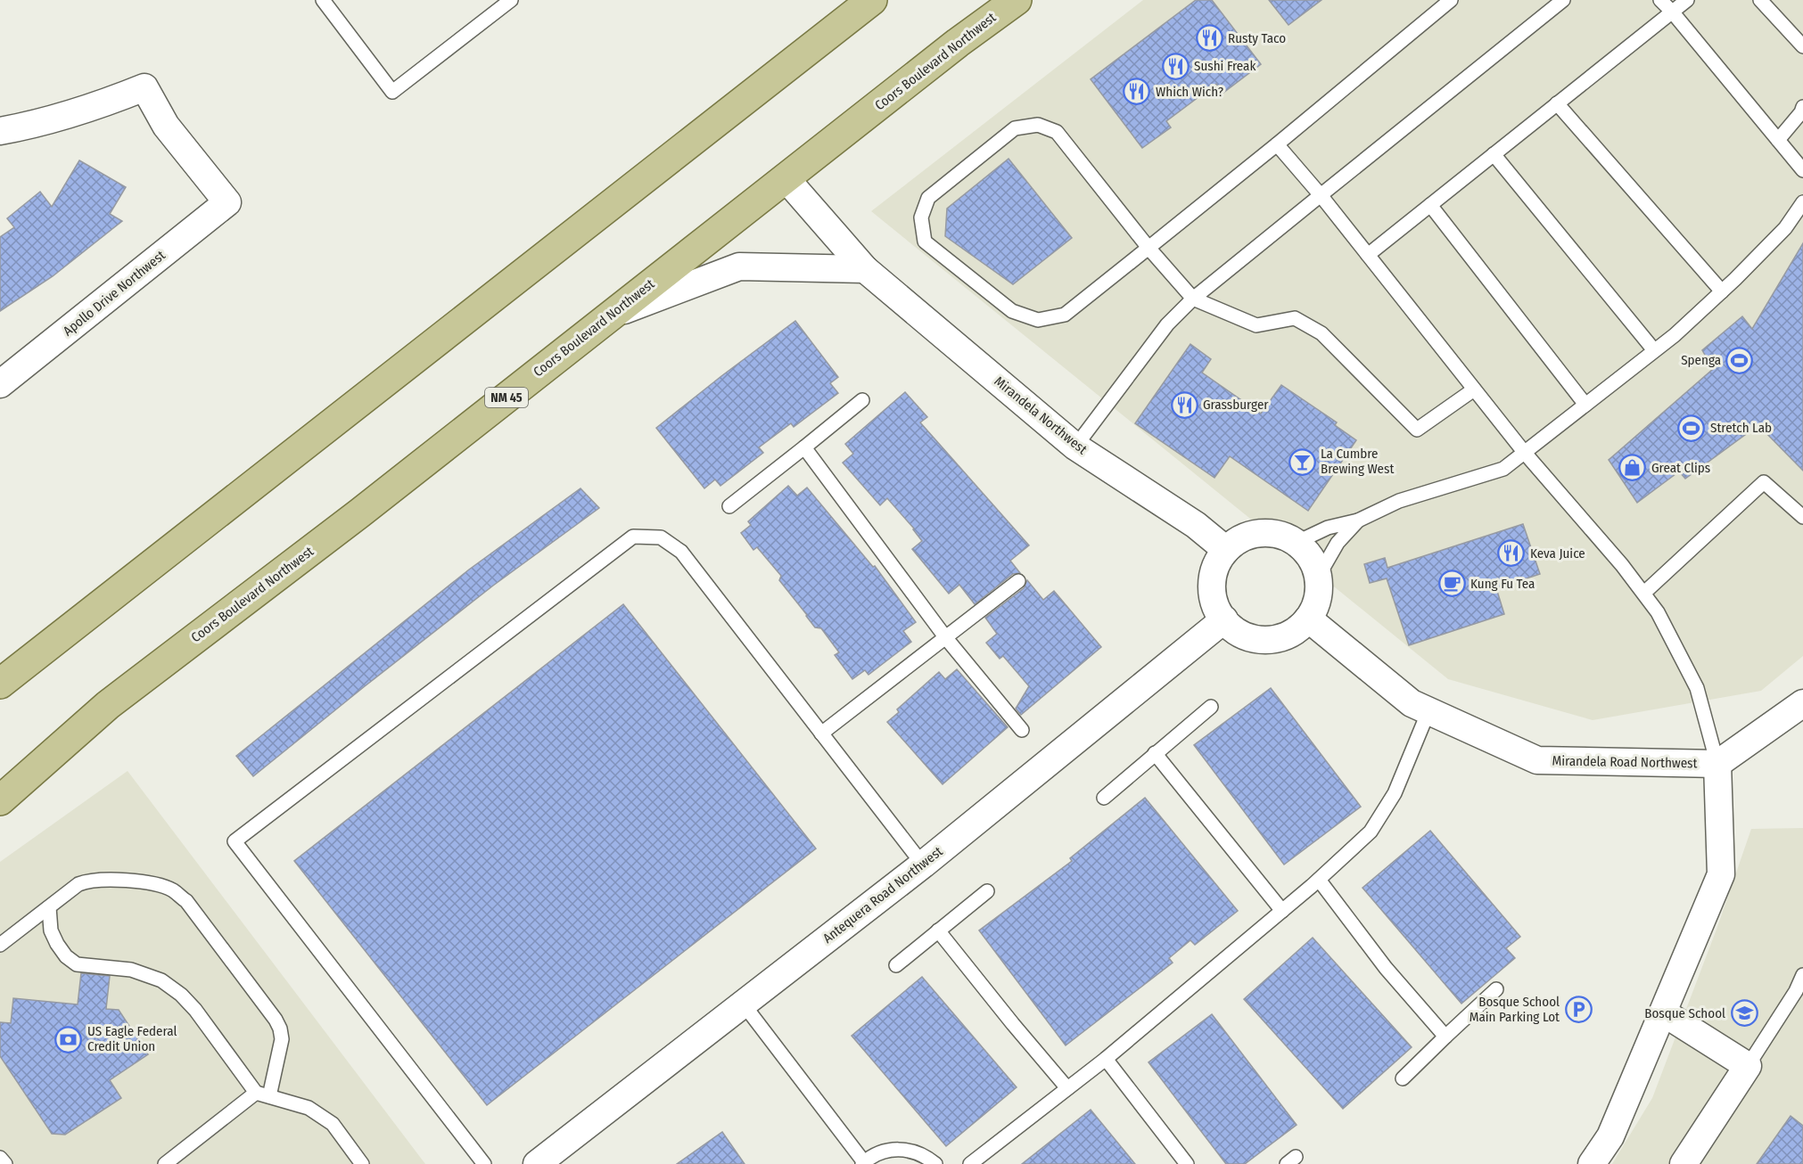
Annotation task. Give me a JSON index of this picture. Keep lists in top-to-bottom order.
{
  "streets": {
    "main road": ["Coors Boulevard Northwest", "NM 45"],
    "street": [
      "Apollo Drive Northwest",
      "Mirandela Northwest",
      "Mirandela Road Northwest",
      "Antequera Road Northwest"
    ]
  },
  "crossings": [
    ["Coors Boulevard Northwest", "Mirandela Northwest"],
    ["Mirandela Northwest", "Mirandela Road Northwest"],
    ["Mirandela Northwest", "Antequera Road Northwest"],
    ["Mirandela Road Northwest", "Antequera Road Northwest"]
  ],
  "places": {
    "restaurant": [
      "Rusty Taco",
      "Sushi Freak",
      "Which Wich?",
      "Grassburger",
      "Keva Juice"
    ],
    "sports": ["Spenga", "Stretch Lab"],
    "bar": ["La Cumbre Brewing West"],
    "shop": ["Great Clips"],
    "cafe": ["Kung Fu Tea"],
    "parking": ["Bosque School Main Parking Lot"],
    "school or university": ["Bosque School"],
    "bank": ["US Eagle Federal Credit Union"]
  }
}
